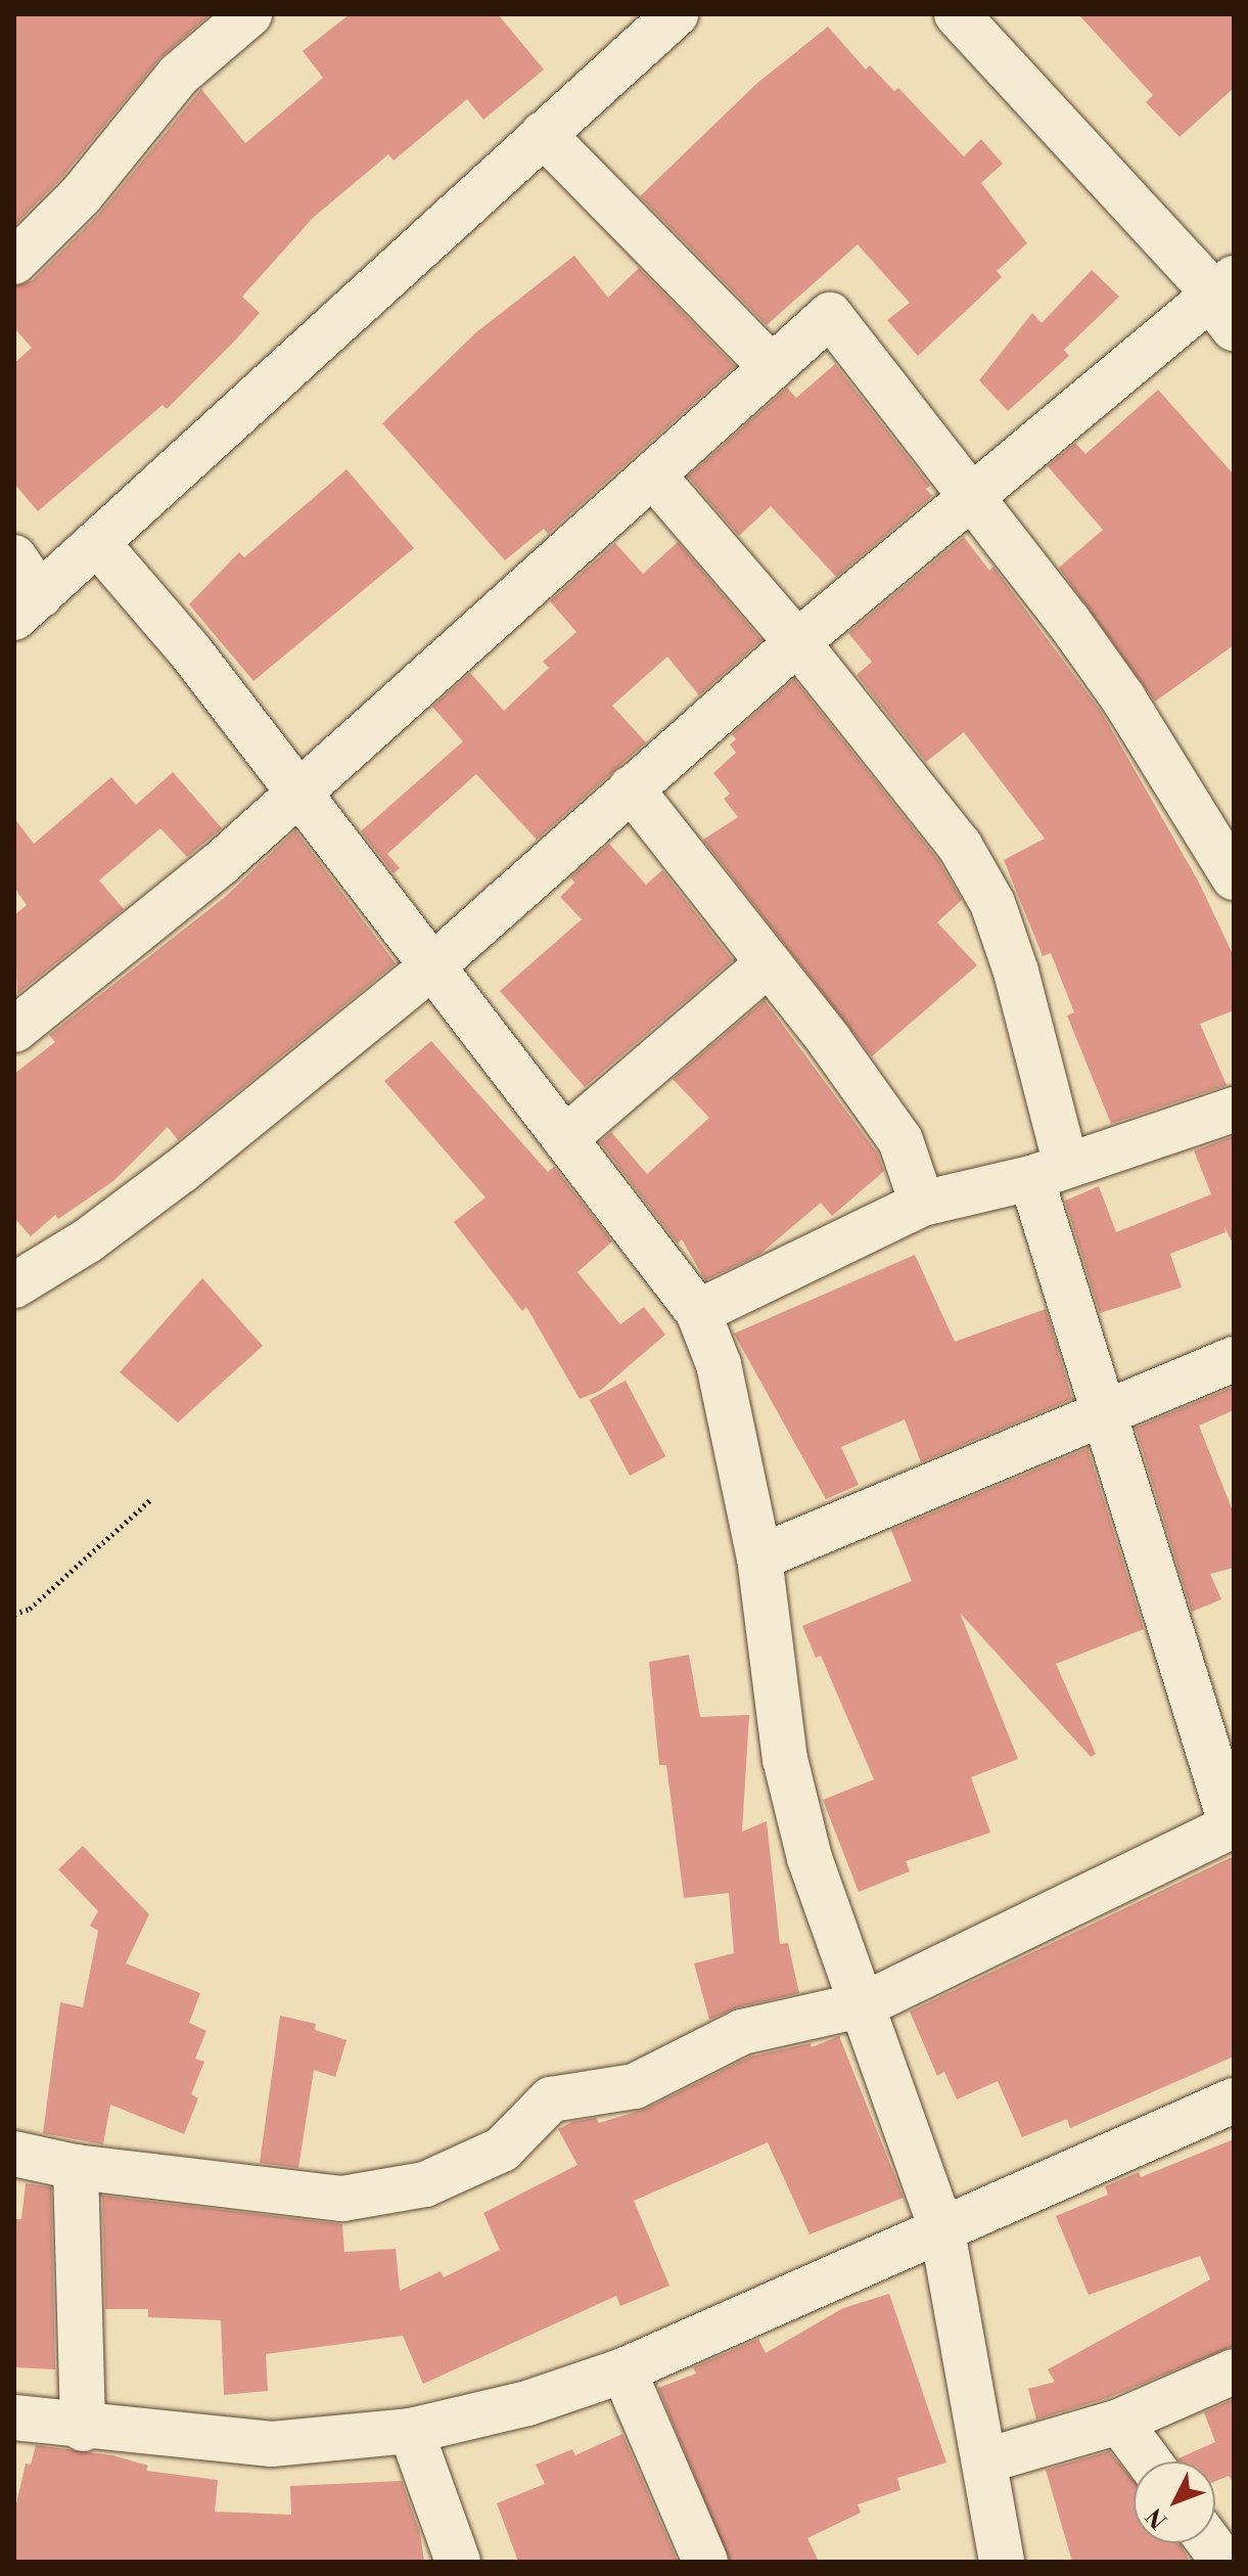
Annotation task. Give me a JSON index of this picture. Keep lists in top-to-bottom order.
{
  "north": "bottom left"
}
